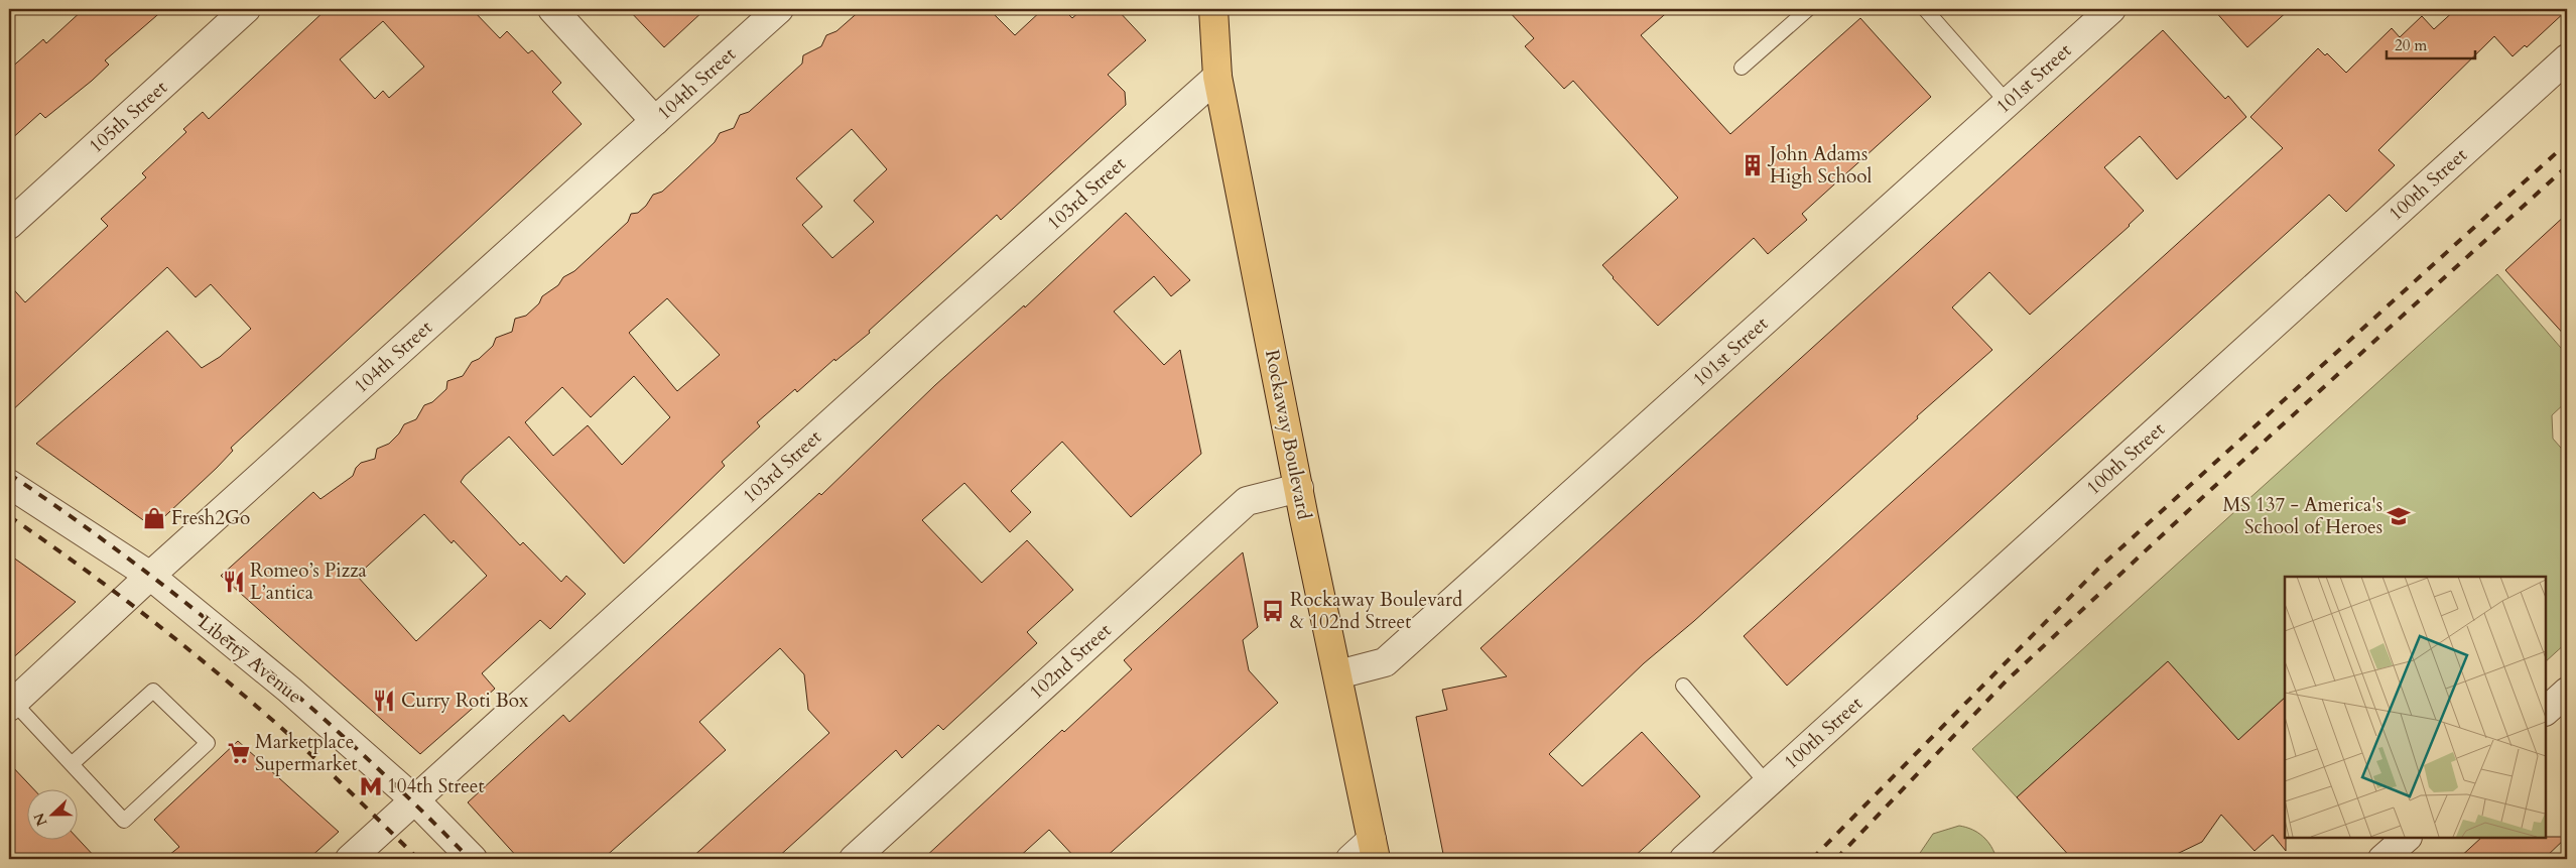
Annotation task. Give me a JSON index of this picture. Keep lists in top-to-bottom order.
{
  "streets": {
    "main road": ["Rockaway Boulevard"],
    "street": [
      "101st Street",
      "104th Street",
      "105th Street",
      "100th Street",
      "103rd Street",
      "Liberty Avenue",
      "102nd Street"
    ]
  },
  "crossings": [
    ["101st Street", "Rockaway Boulevard"],
    ["104th Street", "Liberty Avenue"],
    ["103rd Street", "Rockaway Boulevard"],
    ["103rd Street", "Liberty Avenue"],
    ["Rockaway Boulevard", "102nd Street"]
  ],
  "places": {
    "building": ["John Adams High School"],
    "school or university": ["MS 137 - America's School of Heroes"],
    "shop": ["Fresh2Go"],
    "restaurant": ["Romeo’s Pizza L’antica", "Curry Roti Box"],
    "bus stop": ["Rockaway Boulevard & 102nd Street"],
    "supermarket": ["Marketplace Supermarket"],
    "metro station": ["104th Street"]
  },
  "scale_bar": "20 m",
  "north": "left"
}
